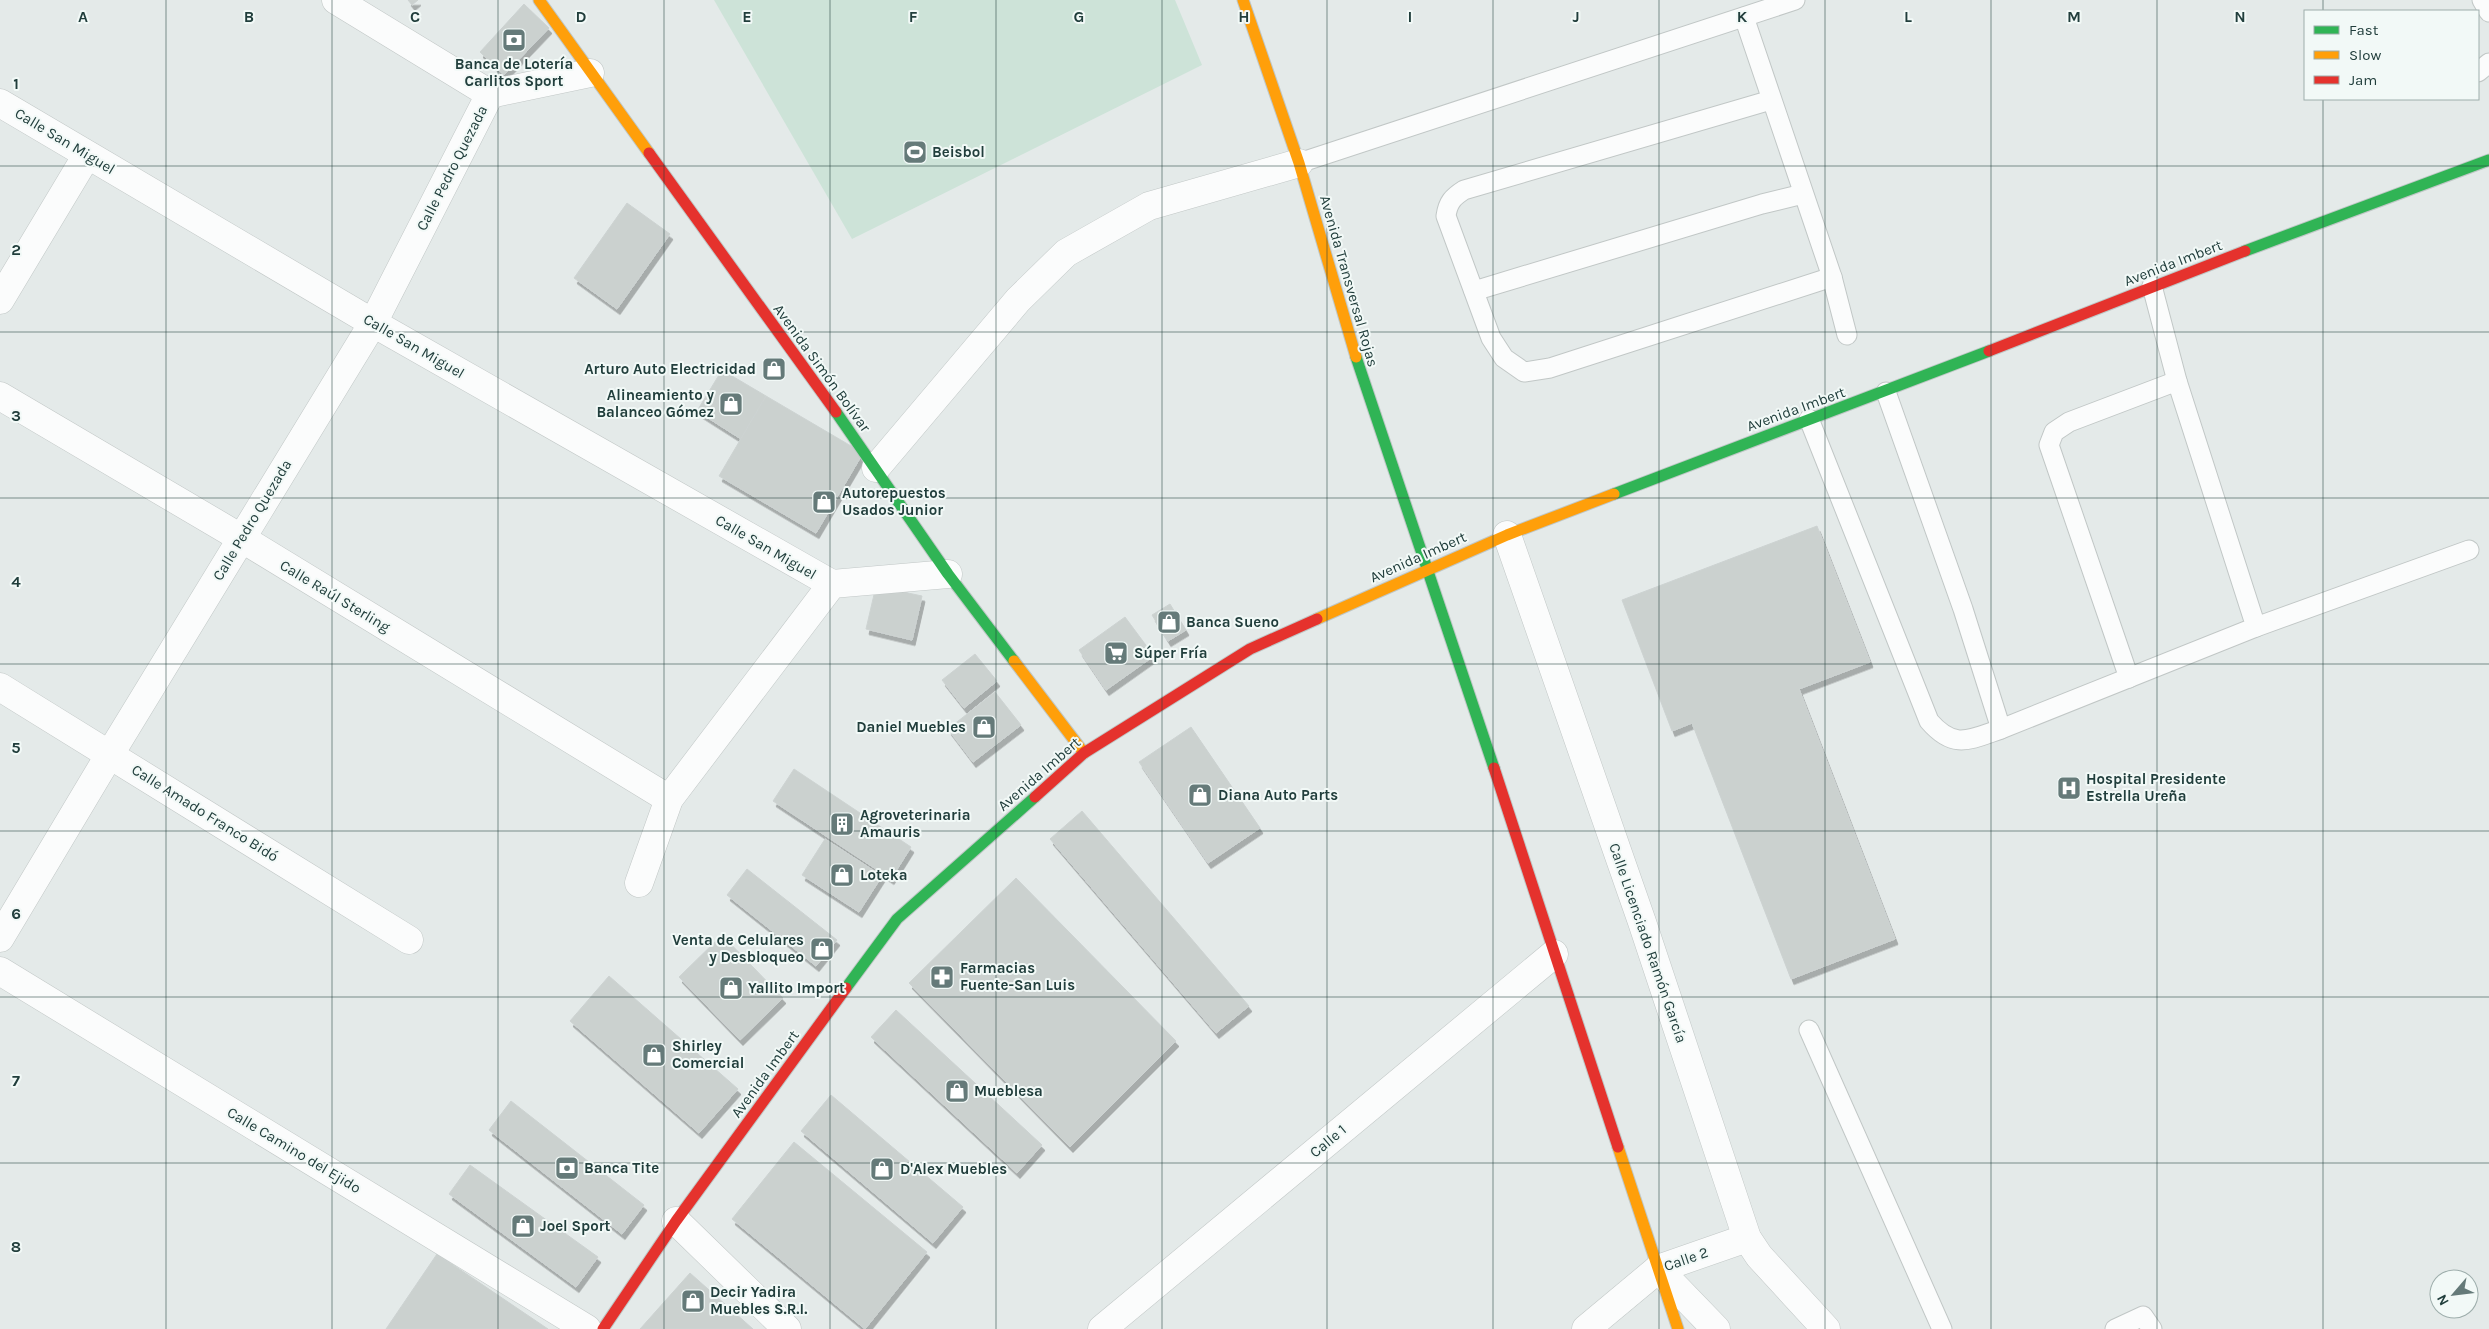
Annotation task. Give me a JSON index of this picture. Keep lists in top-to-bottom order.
{
  "streets": {
    "street": [
      "Calle San Miguel",
      "Calle Pedro Quezada",
      "Avenida Imbert",
      "Avenida Transversal Rojas",
      "Avenida Simón Bolívar",
      "Calle Raúl Sterling",
      "Calle Amado Franco Bidó",
      "Calle Licenciado Ramón García",
      "Calle 1",
      "Calle Camino del Ejido",
      "Calle 2"
    ]
  },
  "crossings": [
    ["Calle San Miguel", "Calle Pedro Quezada"],
    ["Calle Pedro Quezada", "Calle Raúl Sterling"],
    ["Calle Pedro Quezada", "Calle Amado Franco Bidó"],
    ["Avenida Imbert", "Avenida Transversal Rojas"],
    ["Avenida Imbert", "Avenida Simón Bolívar"],
    ["Avenida Imbert", "Calle Licenciado Ramón García"],
    ["Calle Licenciado Ramón García", "Calle 2"]
  ],
  "places": {
    "bank": ["Banca de Lotería Carlitos Sport", "Banca Tite"],
    "sports": ["Beisbol"],
    "shop": [
      "Arturo Auto Electricidad",
      "Alineamiento y Balanceo Gómez",
      "Autorepuestos Usados Junior",
      "Banca Sueno",
      "Daniel Muebles",
      "Diana Auto Parts",
      "Loteka",
      "Venta de Celulares y Desbloqueo",
      "Yallito Import",
      "Shirley Comercial",
      "Mueblesa",
      "D'Alex Muebles",
      "Joel Sport",
      "Decir Yadira Muebles S.R.I."
    ],
    "supermarket": ["Súper Fría"],
    "hospital": ["Hospital Presidente Estrella Ureña"],
    "building": ["Agroveterinaria Amauris"],
    "pharmacy": ["Farmacias Fuente-San Luis"]
  },
  "legend": ["Fast", "Slow", "Jam"],
  "north": "bottom left",
  "grid": {
    "columns": [
      "A",
      "B",
      "C",
      "D",
      "E",
      "F",
      "G",
      "H",
      "I",
      "J",
      "K",
      "L",
      "M",
      "N"
    ],
    "rows": [
      "1",
      "2",
      "3",
      "4",
      "5",
      "6",
      "7",
      "8"
    ]
  }
}
